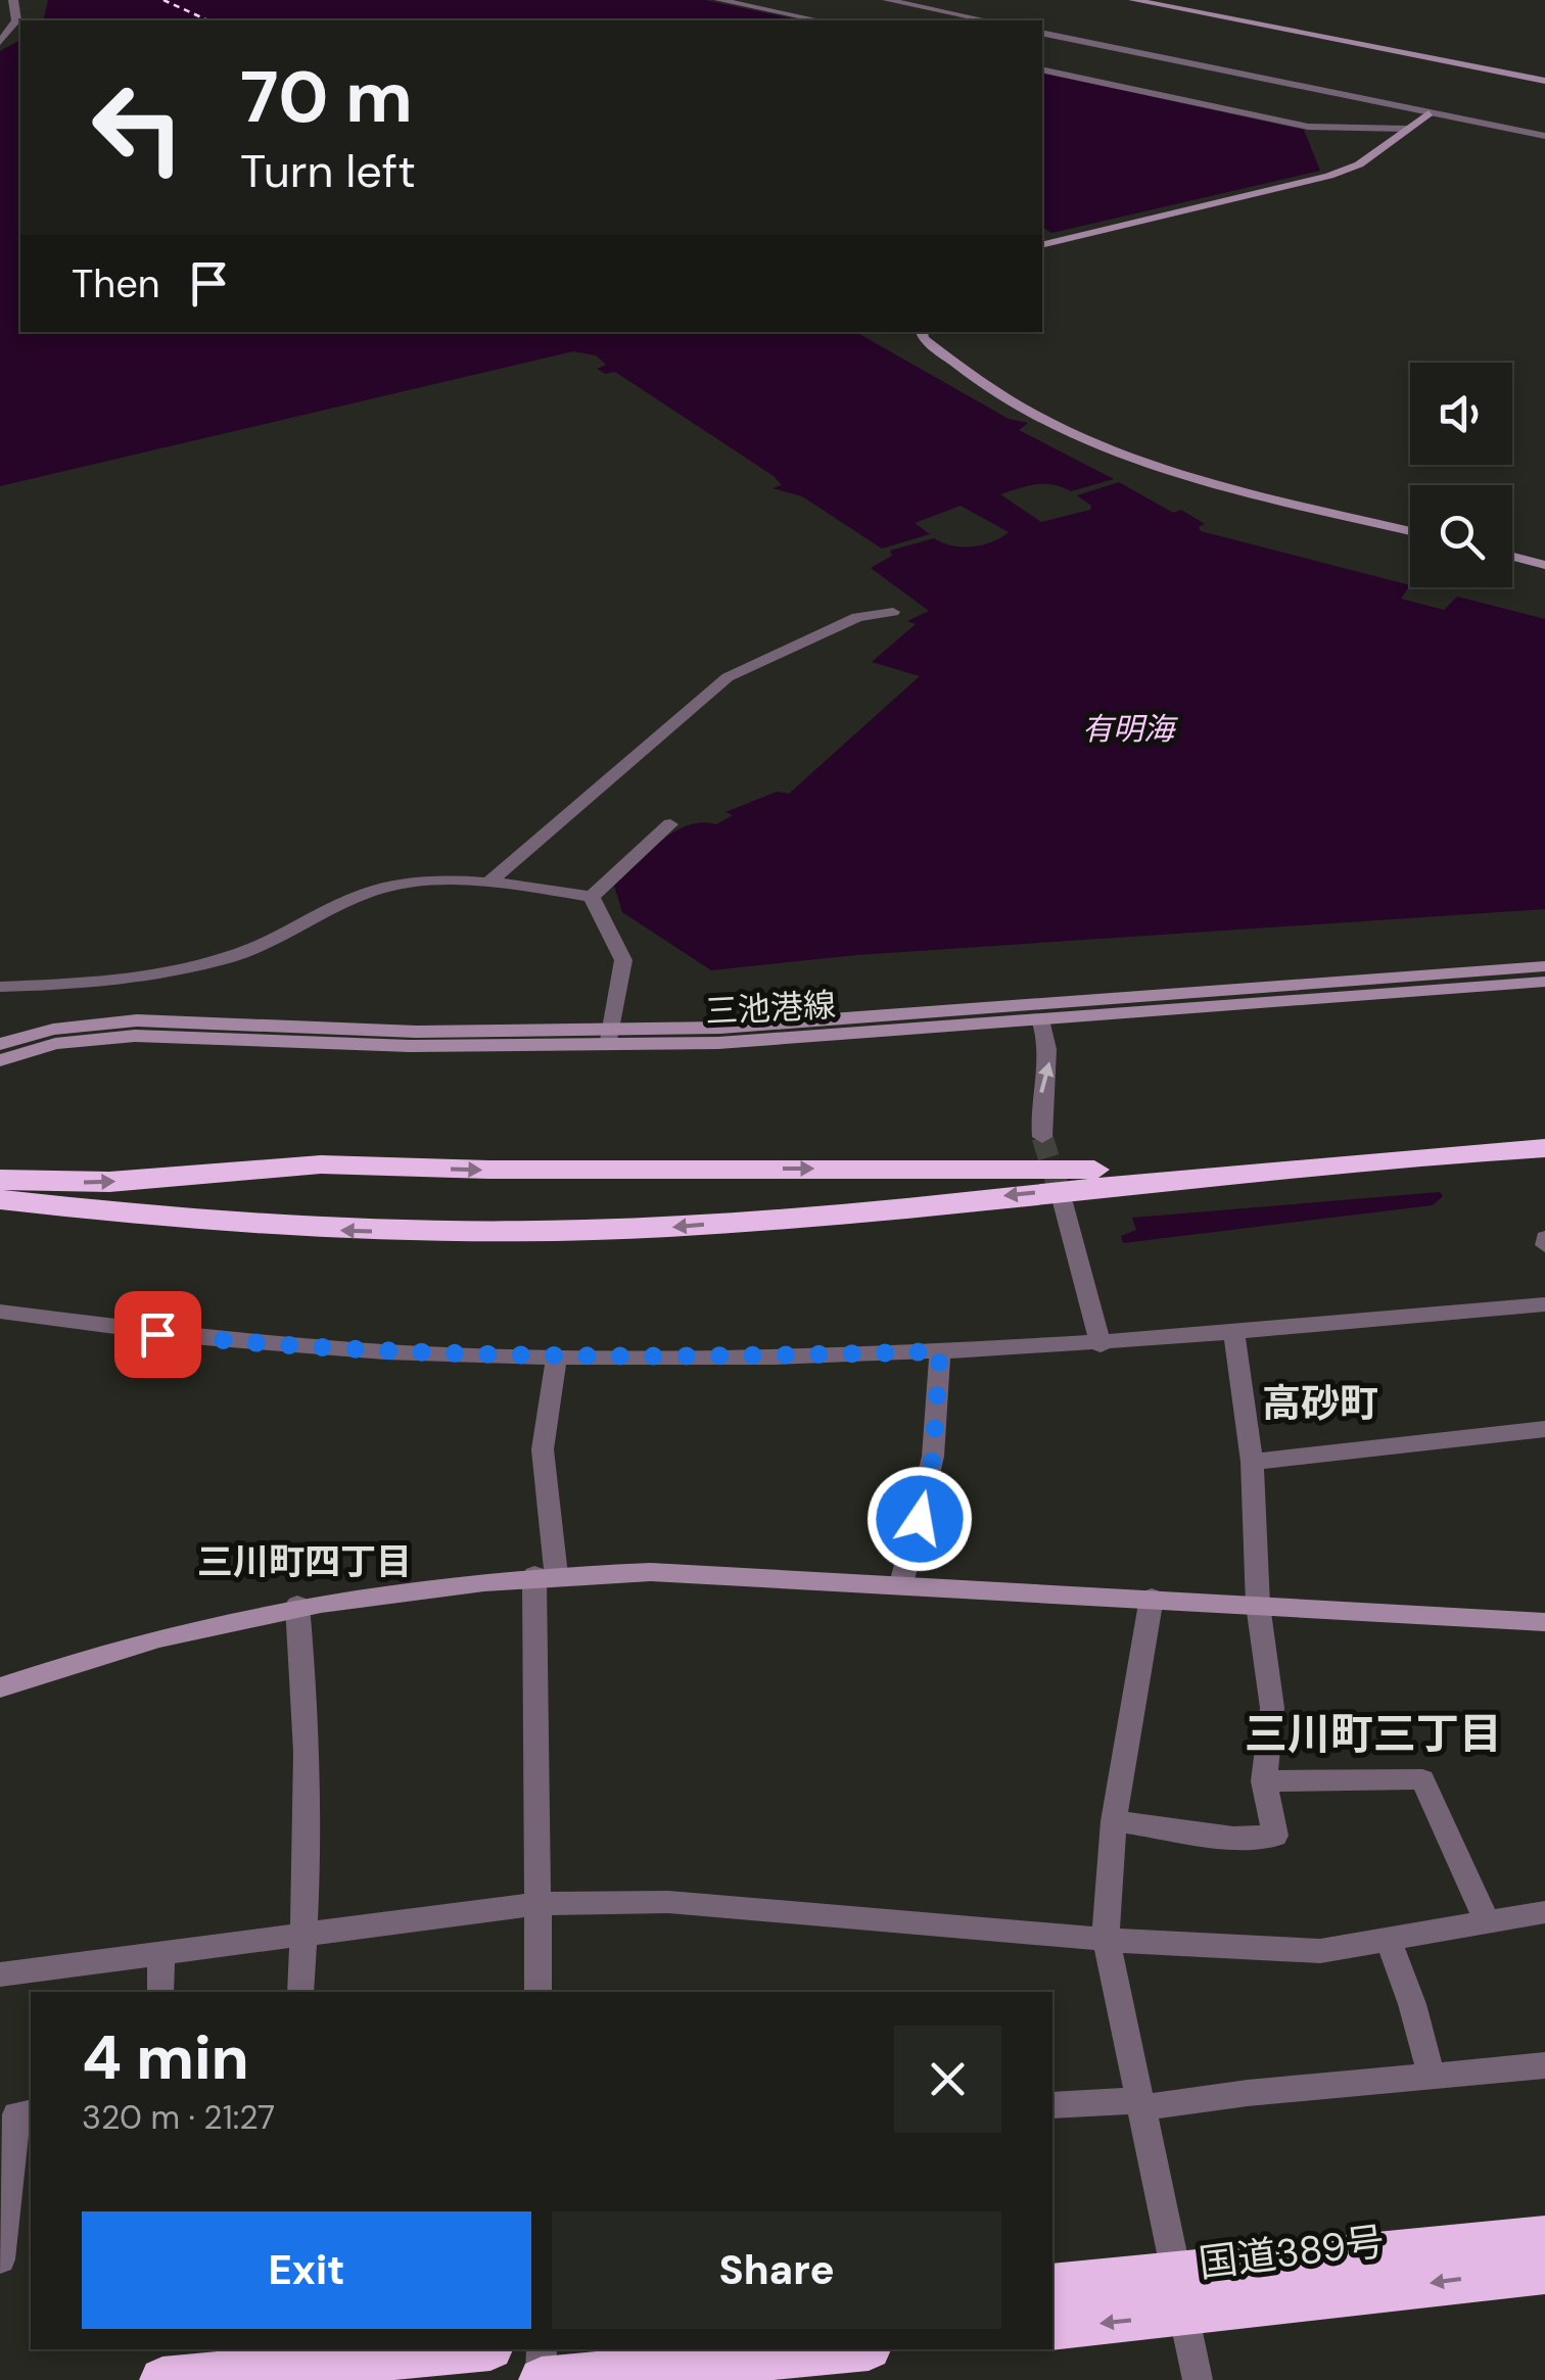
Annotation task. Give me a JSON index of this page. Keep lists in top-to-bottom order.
{
  "streets": {
    "highway": ["国道389号"],
    "street": ["三池港線"]
  },
  "districts": ["高砂町", "三川町四丁目", "三川町三丁目"],
  "water": ["有明海"],
  "page": {
    "turn": ["70 m", "Turn left"],
    "then": "Then",
    "heading": ["4 min", "320 m · 21:27"],
    "buttons": ["Exit", "Share"]
  }
}
